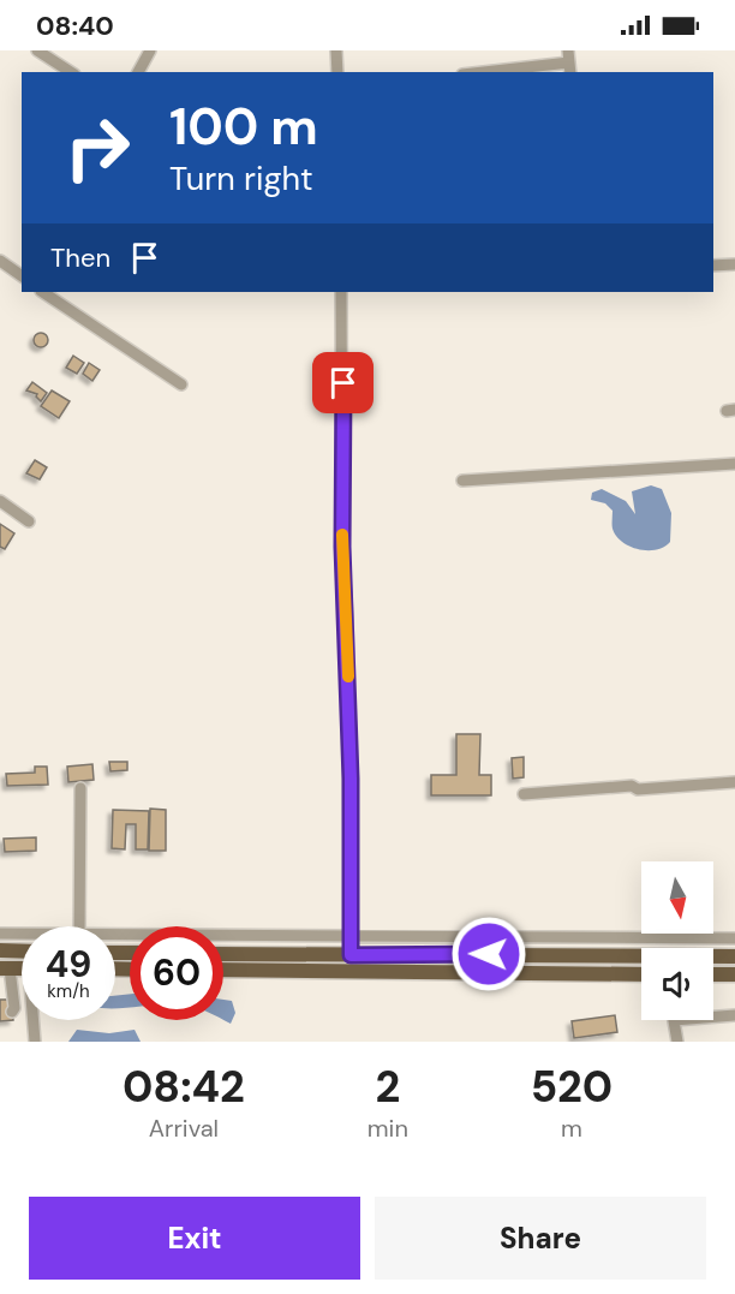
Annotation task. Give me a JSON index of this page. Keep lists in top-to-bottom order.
{
  "north": "bottom",
  "page": {
    "status": "08:40",
    "turn": ["100 m", "Turn right"],
    "then": "Then",
    "speed": "49 km/h",
    "limit": "60",
    "eta": [
      "08:42",
      "Arrival",
      "2",
      "min",
      "520",
      "m"
    ],
    "buttons": ["Exit", "Share"]
  }
}
